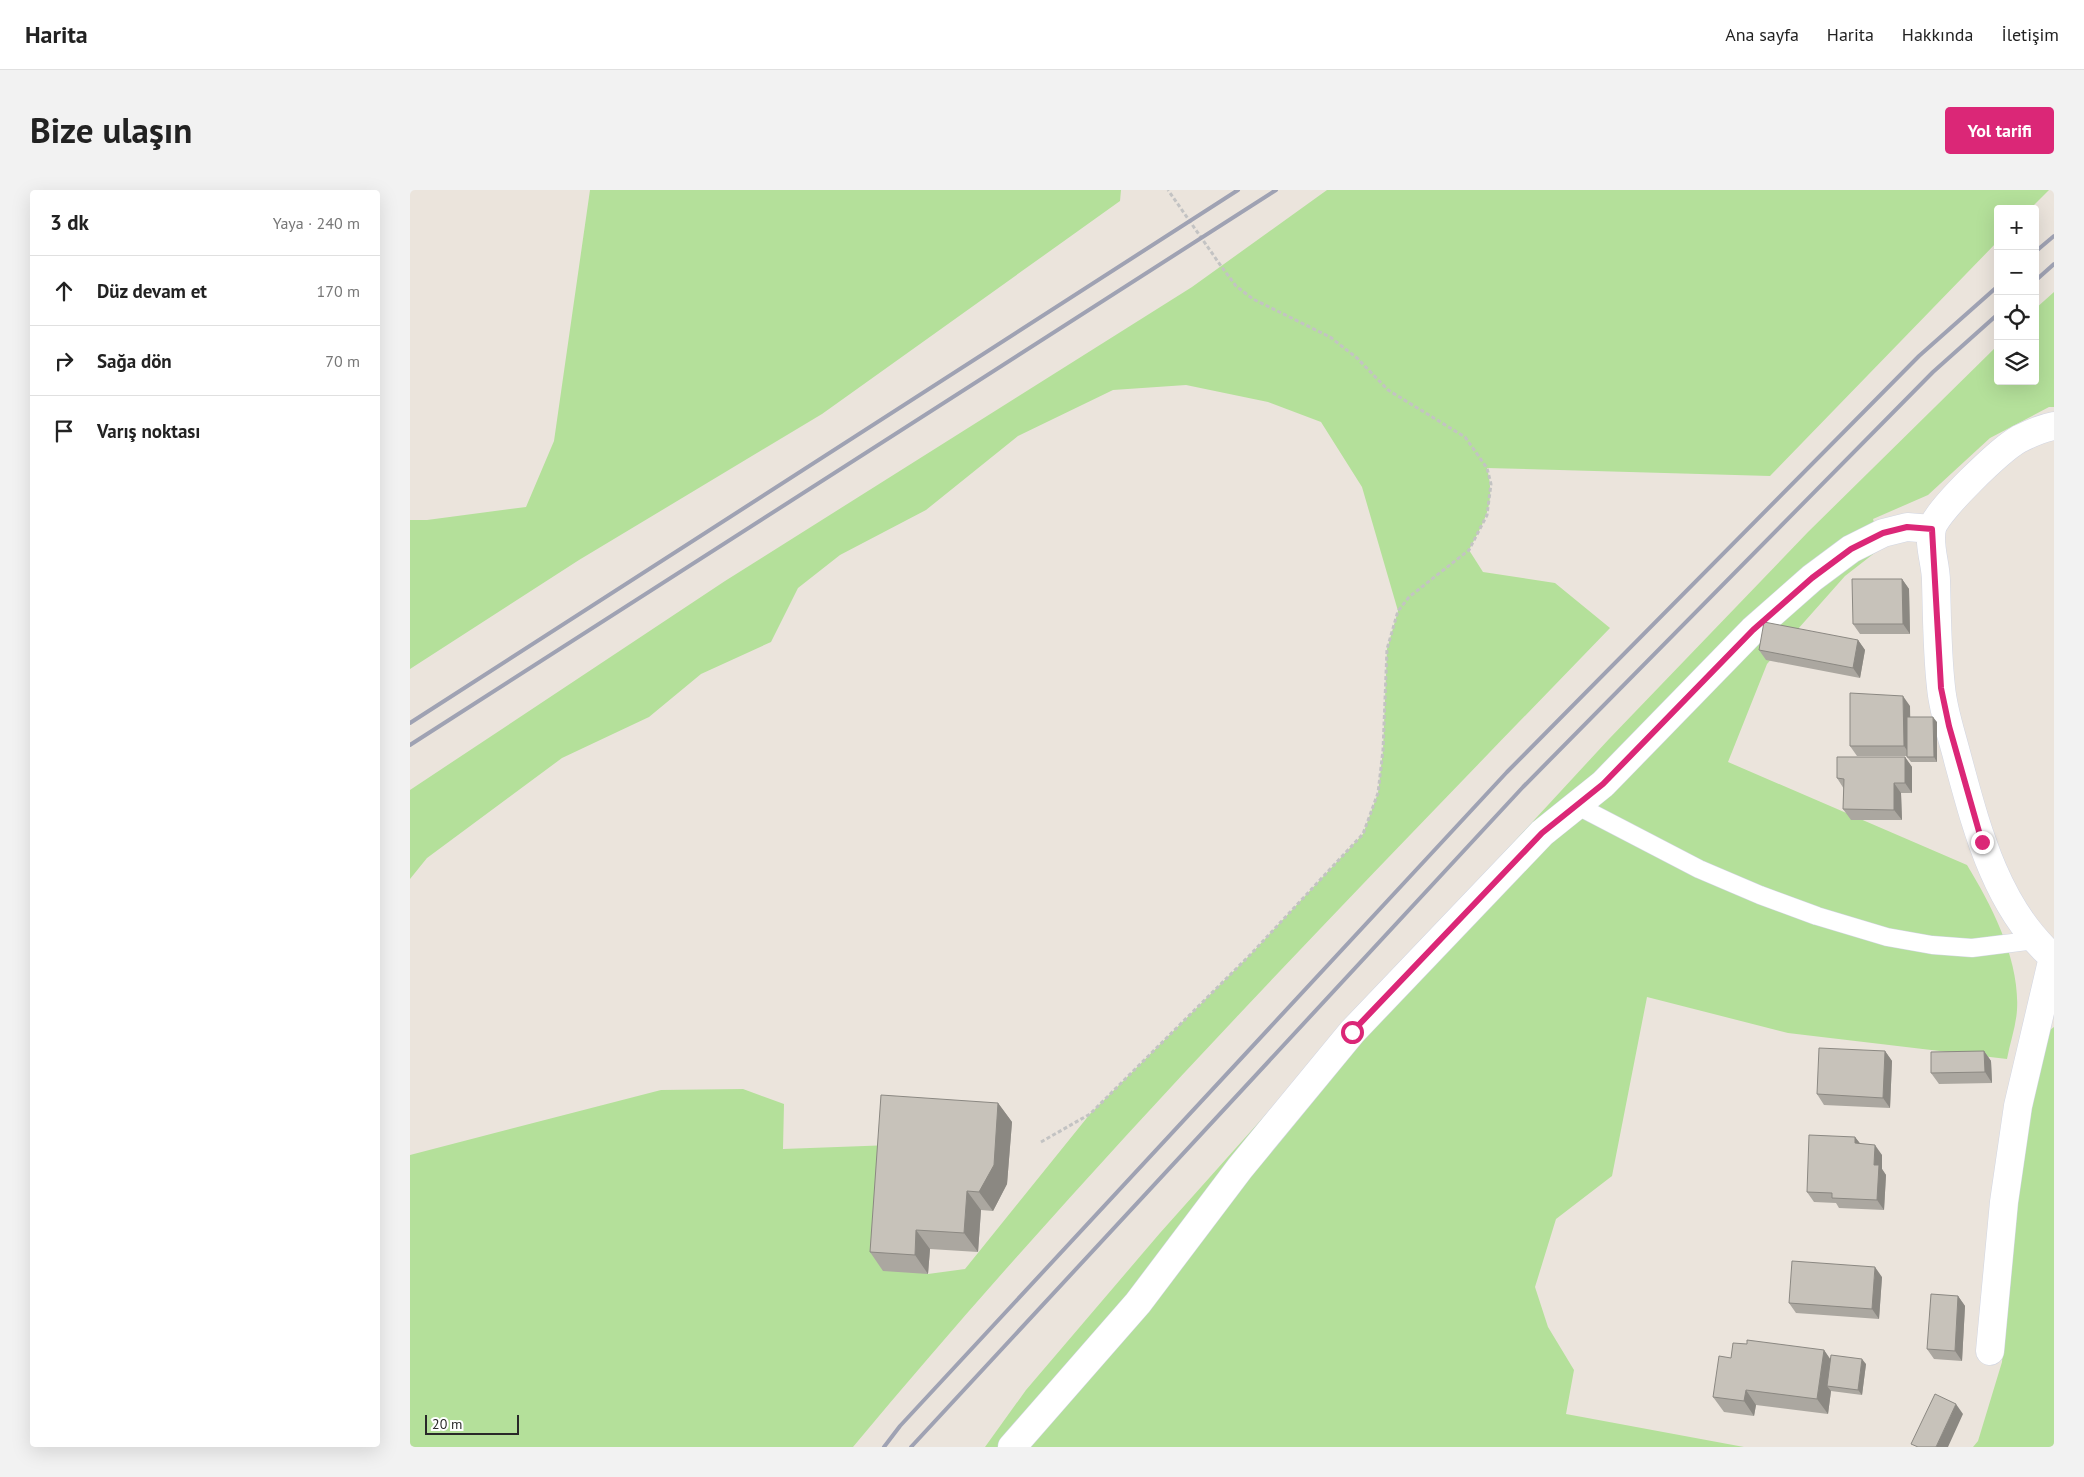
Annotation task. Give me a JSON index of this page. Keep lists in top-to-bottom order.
{
  "scale_bar": "20 m",
  "page": {
    "header": "Harita",
    "nav": [
      "Ana sayfa",
      "Harita",
      "Hakkında",
      "İletişim"
    ],
    "title": "Bize ulaşın",
    "buttons": "Yol tarifi",
    "heading": ["3 dk", "Yaya · 240 m"],
    "map_buttons": ["+", "−"],
    "list": [
      ["Düz devam et", "170 m"],
      ["Sağa dön", "70 m"],
      "Varış noktası"
    ],
    "scale": "20 m"
  }
}
